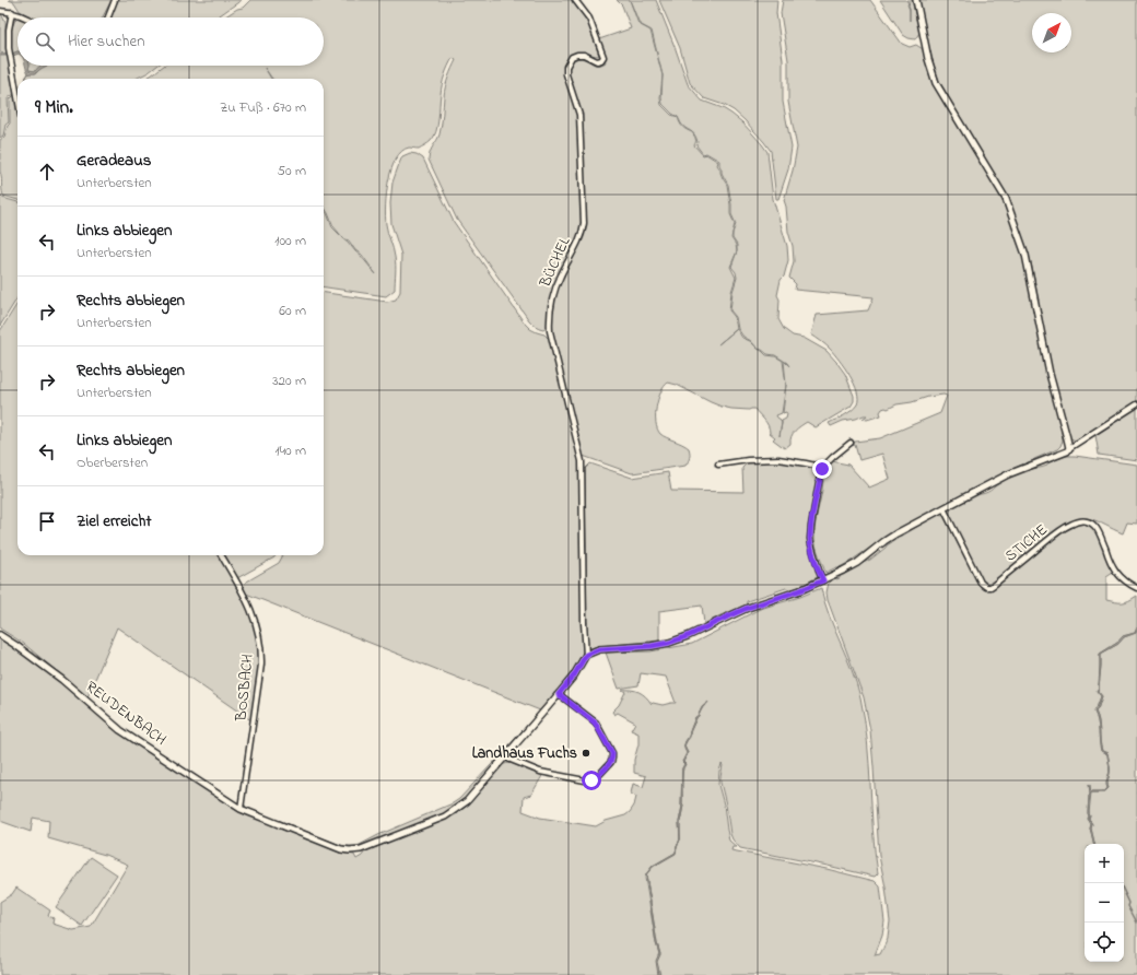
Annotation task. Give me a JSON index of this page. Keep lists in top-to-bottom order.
{
  "streets": {
    "street": [
      "BÜCHEL",
      "STICHE",
      "BOSBACH",
      "REUDENBACH"
    ]
  },
  "crossings": [
    ["BÜCHEL", "REUDENBACH"],
    ["BOSBACH", "REUDENBACH"]
  ],
  "places": ["Landhaus Fuchs"],
  "north": "top right",
  "page": {
    "search": "Hier suchen",
    "heading": ["9 Min.", "Zu Fuß · 670 m"],
    "list": [
      ["Geradeaus", "Unterbersten", "50 m"],
      ["Links abbiegen", "Unterbersten", "100 m"],
      ["Rechts abbiegen", "Unterbersten", "60 m"],
      ["Rechts abbiegen", "Unterbersten", "320 m"],
      ["Links abbiegen", "Oberbersten", "140 m"],
      "Ziel erreicht"
    ],
    "map_buttons": ["+", "−"]
  }
}
